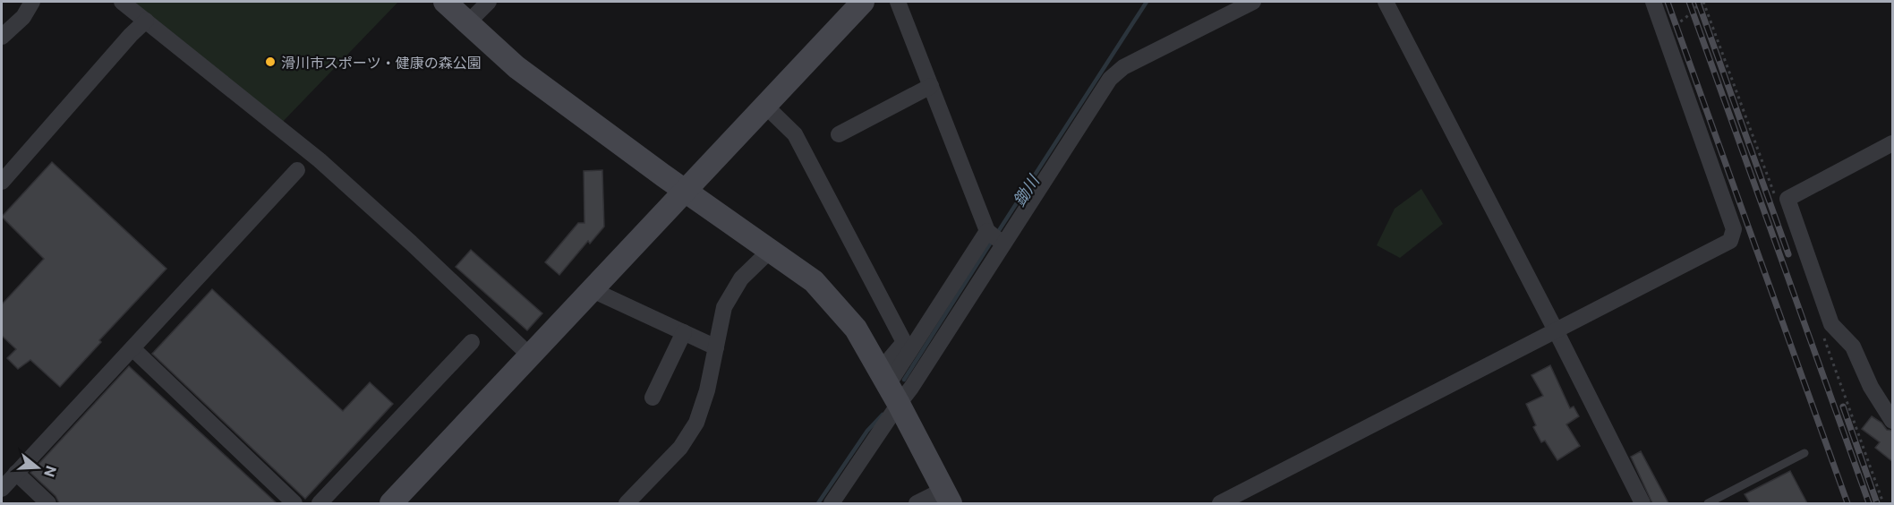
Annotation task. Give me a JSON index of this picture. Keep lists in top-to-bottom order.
{
  "water": ["鋤川"],
  "places": ["滑川市スポーツ・健康の森公園"],
  "north": "right"
}
